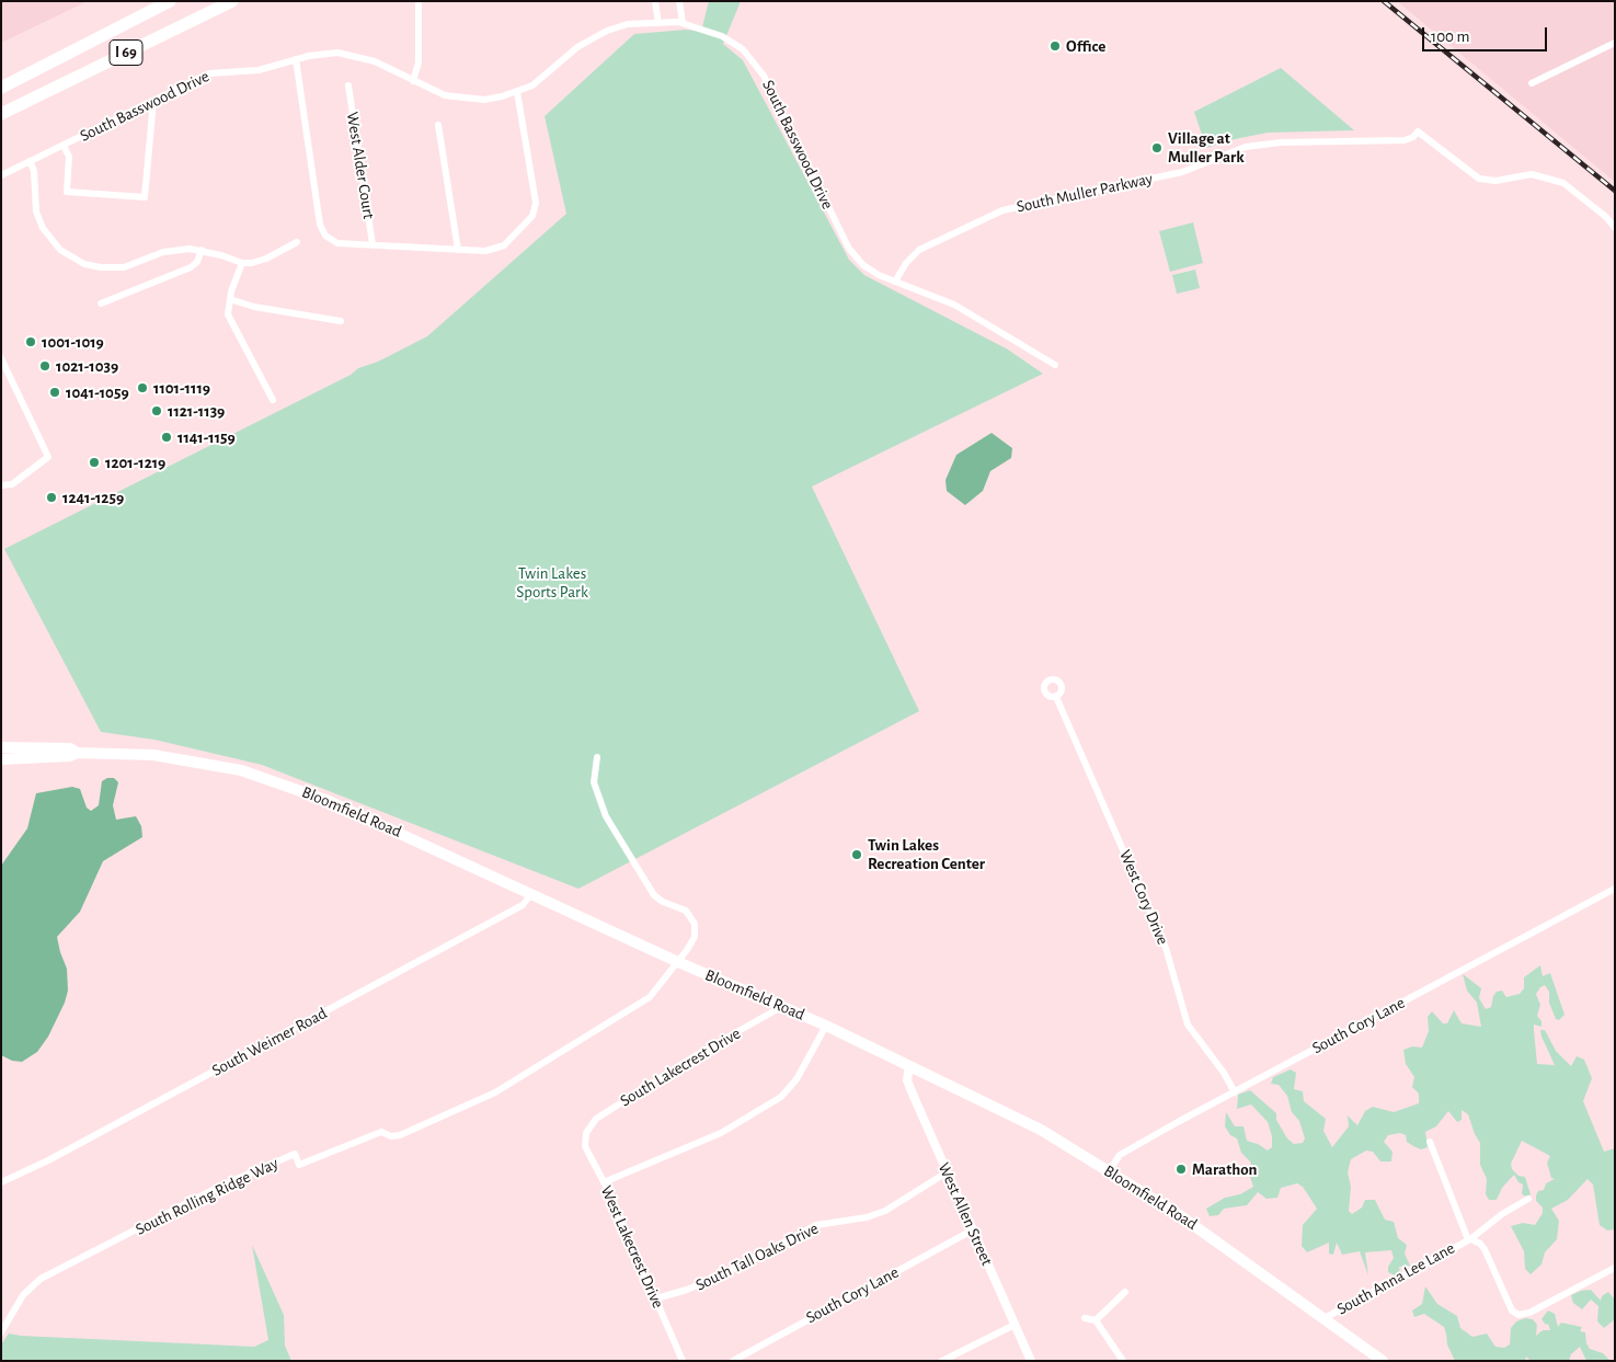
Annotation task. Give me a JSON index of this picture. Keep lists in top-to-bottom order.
{
  "streets": {
    "highway": ["I 69"],
    "main road": ["Bloomfield Road"],
    "street": [
      "South Basswood Drive",
      "West Alder Court",
      "South Muller Parkway",
      "West Cory Drive",
      "South Cory Lane",
      "South Weimer Road",
      "South Lakecrest Drive",
      "South Rolling Ridge Way",
      "West Allen Street",
      "West Lakecrest Drive",
      "South Tall Oaks Drive",
      "South Anna Lee Lane"
    ]
  },
  "crossings": [
    ["South Basswood Drive", "South Muller Parkway"],
    ["Bloomfield Road", "South Cory Lane"],
    ["Bloomfield Road", "South Weimer Road"],
    ["Bloomfield Road", "South Lakecrest Drive"],
    ["Bloomfield Road", "South Rolling Ridge Way"],
    ["Bloomfield Road", "West Allen Street"],
    ["Bloomfield Road", "South Anna Lee Lane"],
    ["West Cory Drive", "South Cory Lane"],
    ["South Cory Lane", "West Allen Street"],
    ["South Lakecrest Drive", "West Lakecrest Drive"],
    ["West Allen Street", "South Tall Oaks Drive"],
    ["West Lakecrest Drive", "South Tall Oaks Drive"]
  ],
  "parks": ["Twin Lakes Sports Park"],
  "places": [
    "Office",
    "Village at Muller Park",
    "1001-1019",
    "1021-1039",
    "1101-1119",
    "1041-1059",
    "1121-1139",
    "1141-1159",
    "1201-1219",
    "1241-1259",
    "Twin Lakes Recreation Center",
    "Marathon"
  ],
  "scale_bar": "100 m"
}
